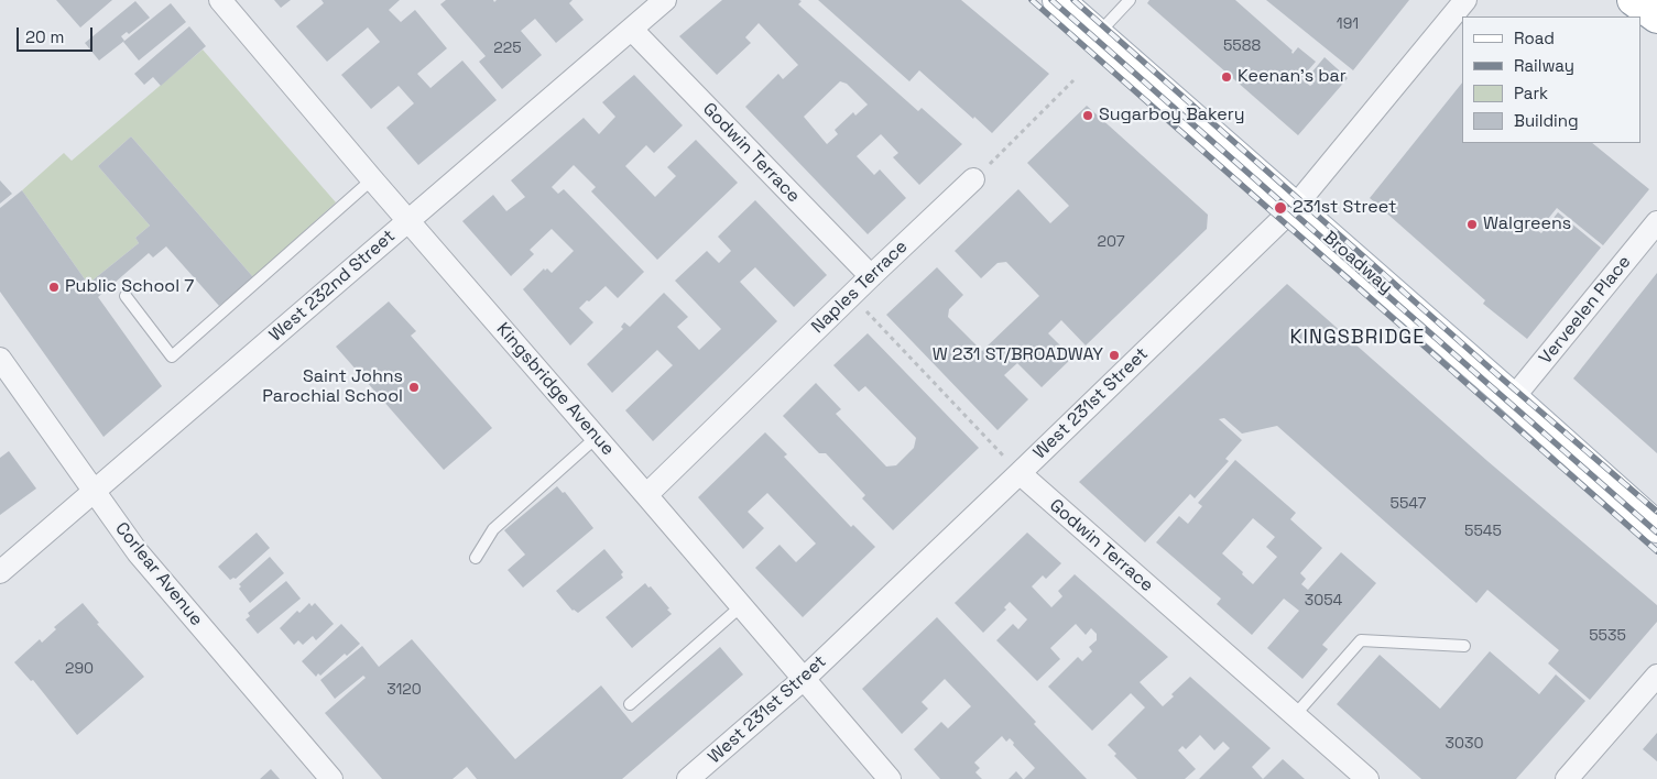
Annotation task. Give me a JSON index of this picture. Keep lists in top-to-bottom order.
{
  "streets": {
    "main road": ["Broadway"],
    "street": [
      "Godwin Terrace",
      "West 232nd Street",
      "Naples Terrace",
      "Verveelen Place",
      "Kingsbridge Avenue",
      "West 231st Street",
      "Corlear Avenue"
    ]
  },
  "crossings": [
    ["Godwin Terrace", "West 232nd Street"],
    ["Godwin Terrace", "Naples Terrace"],
    ["Godwin Terrace", "West 231st Street"],
    ["Broadway", "Verveelen Place"],
    ["Broadway", "West 231st Street"],
    ["West 232nd Street", "Kingsbridge Avenue"],
    ["West 232nd Street", "Corlear Avenue"],
    ["Naples Terrace", "Kingsbridge Avenue"],
    ["Kingsbridge Avenue", "West 231st Street"]
  ],
  "districts": ["KINGSBRIDGE"],
  "places": [
    "Keenan's bar",
    "Sugarboy Bakery",
    "231st Street",
    "Walgreens",
    "Public School 7",
    "W 231 ST/BROADWAY",
    "Saint Johns Parochial School"
  ],
  "house_numbers": [
    "191",
    "5588",
    "225",
    "207",
    "5547",
    "5545",
    "3054",
    "5535",
    "290",
    "3120",
    "3030"
  ],
  "legend": [
    "Road",
    "Railway",
    "Park",
    "Building"
  ],
  "scale_bar": "20 m"
}
